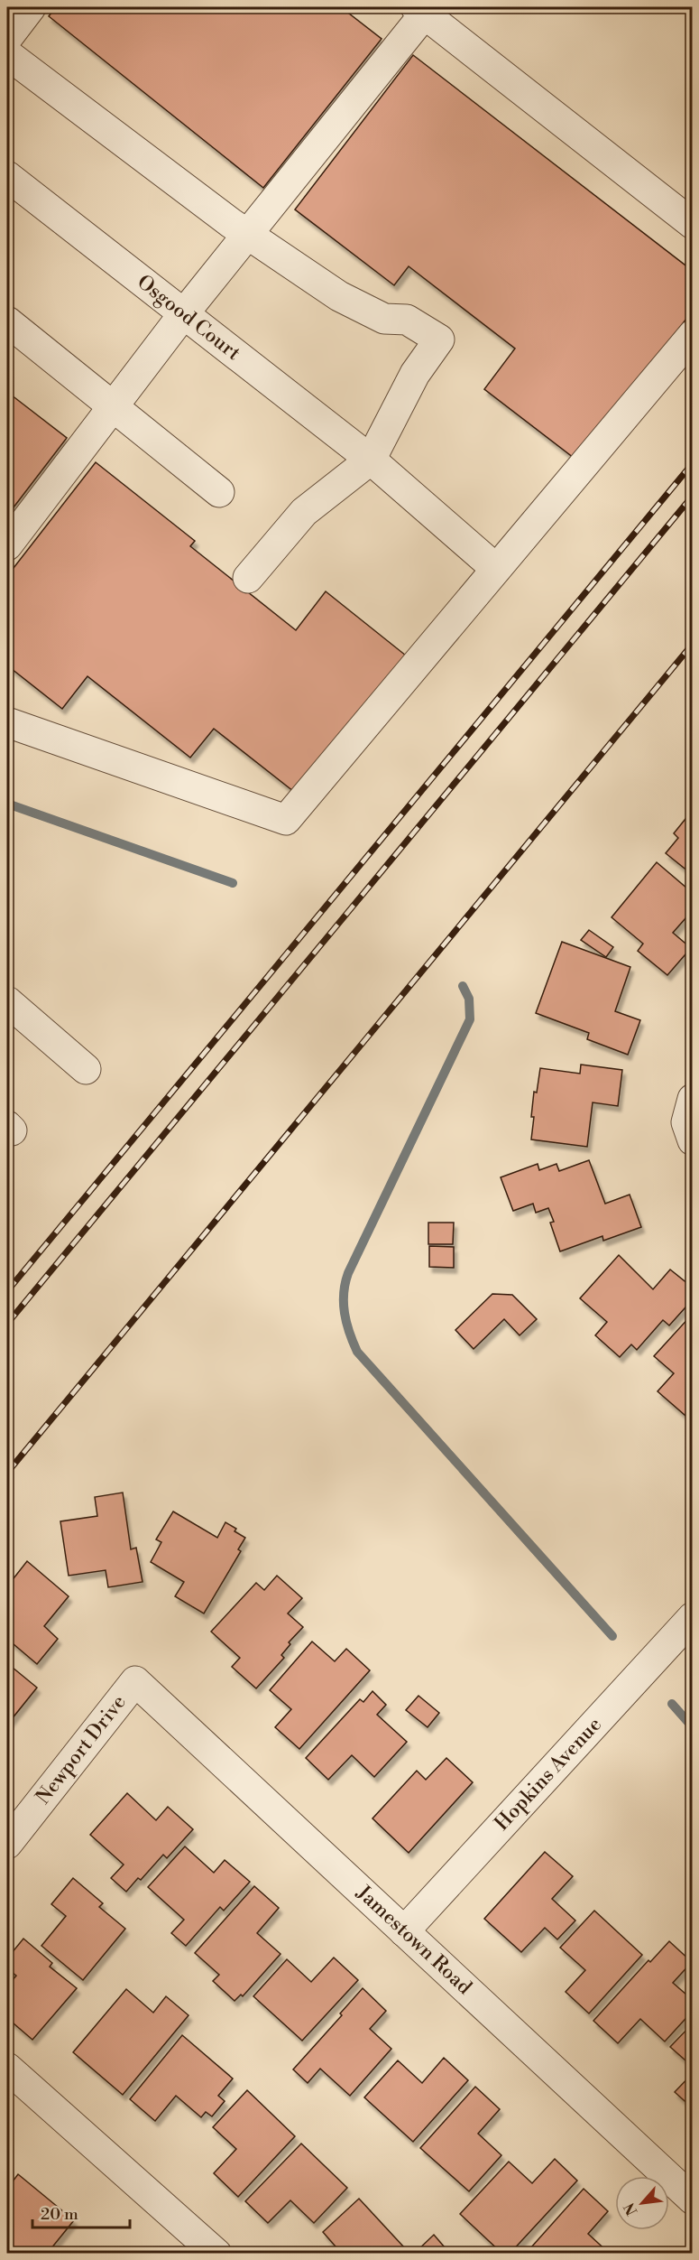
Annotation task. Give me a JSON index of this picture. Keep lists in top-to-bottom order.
{
  "streets": {
    "street": [
      "Osgood Court",
      "Newport Drive",
      "Hopkins Avenue",
      "Jamestown Road"
    ]
  },
  "crossings": [
    ["Newport Drive", "Jamestown Road"],
    ["Hopkins Avenue", "Jamestown Road"]
  ],
  "scale_bar": "20 m",
  "north": "bottom left"
}
